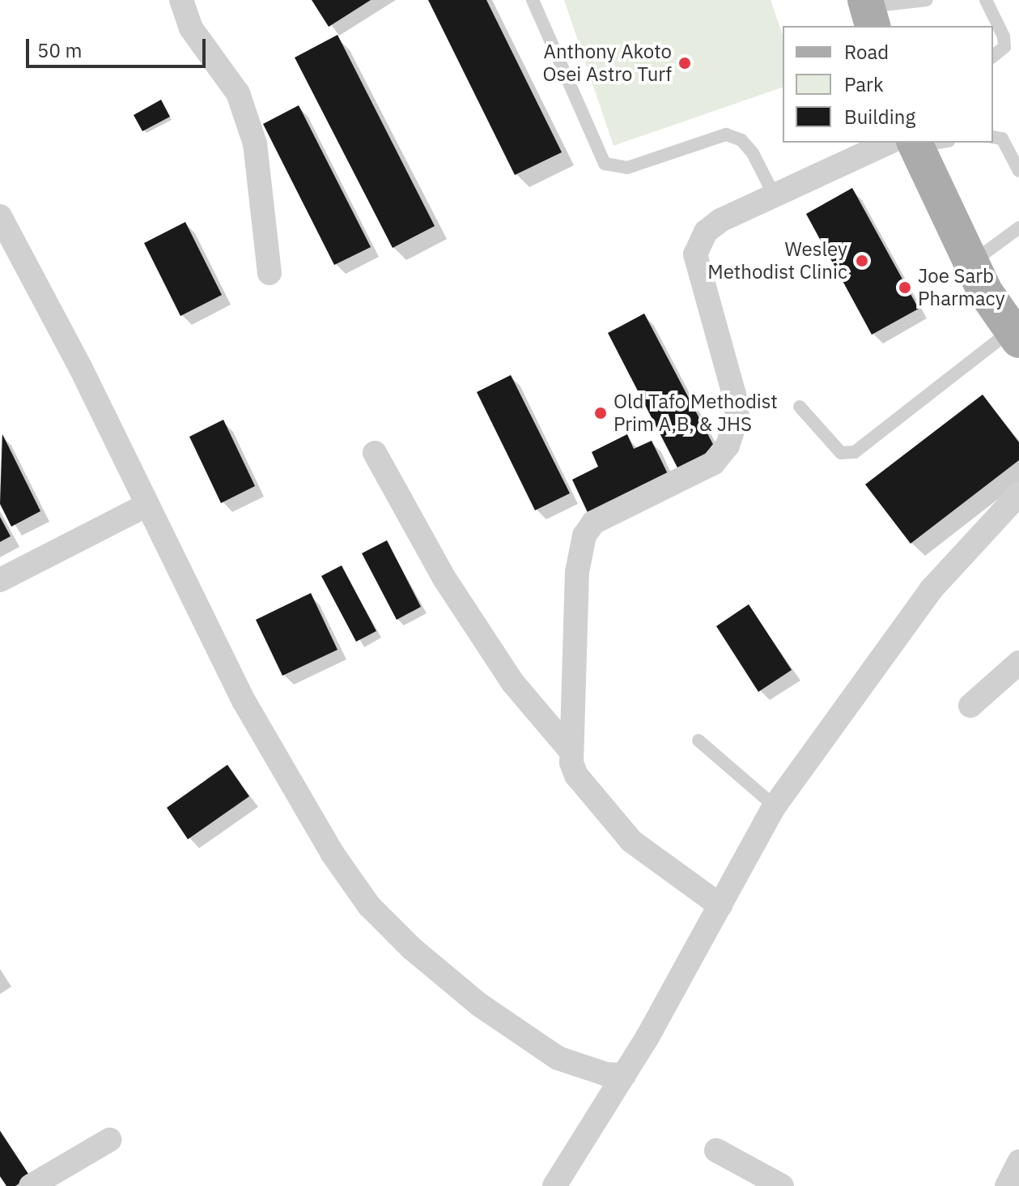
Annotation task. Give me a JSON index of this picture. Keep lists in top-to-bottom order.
{
  "places": [
    "Anthony Akoto Osei Astro Turf",
    "Wesley Methodist Clinic",
    "Joe Sarb Pharmacy",
    "Old Tafo Methodist Prim A,B, & JHS"
  ],
  "legend": ["Road", "Park", "Building"],
  "scale_bar": "50 m"
}
